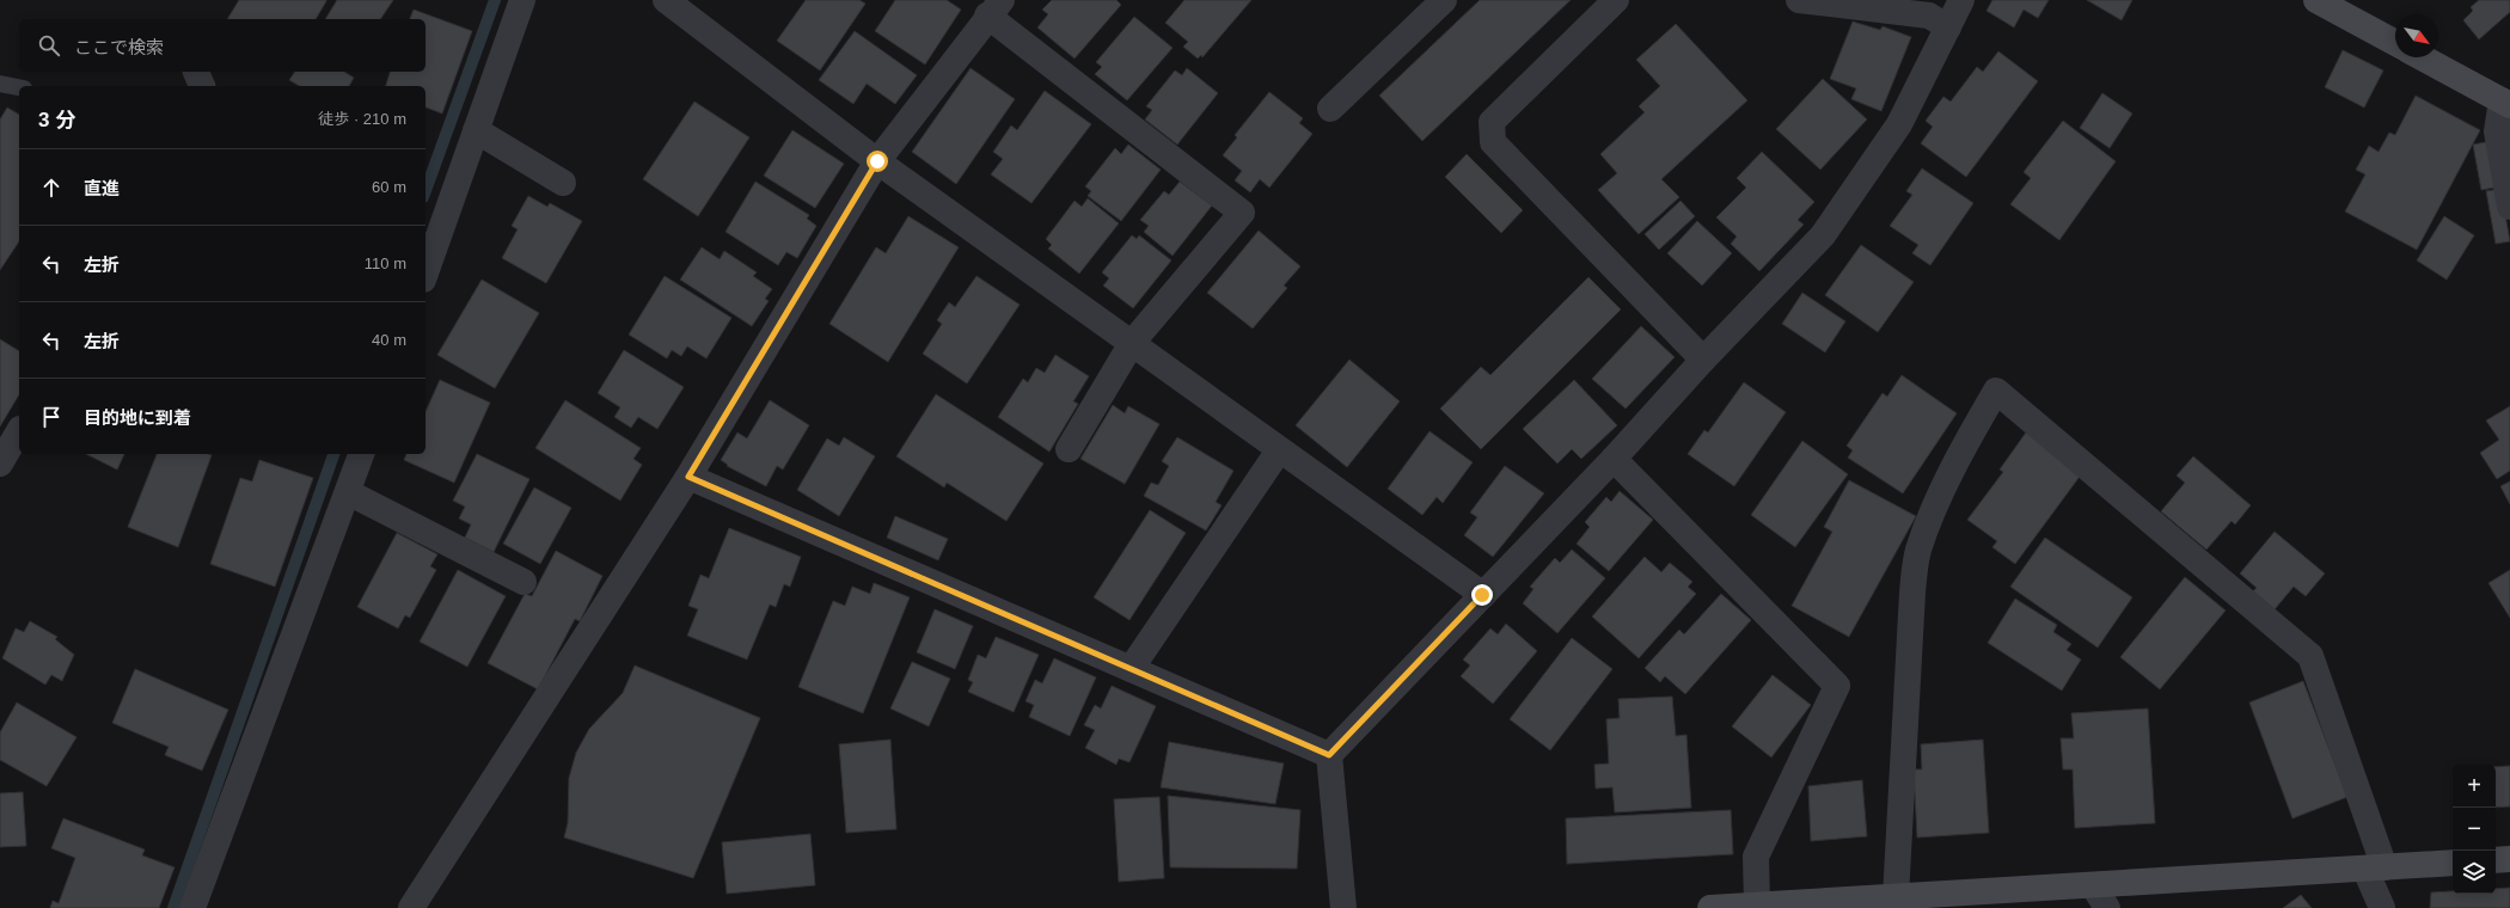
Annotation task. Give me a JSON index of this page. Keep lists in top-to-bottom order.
{
  "north": "bottom right",
  "page": {
    "search": "ここで検索",
    "heading": ["3 分", "徒歩 · 210 m"],
    "list": [
      ["直進", "60 m"],
      ["左折", "110 m"],
      ["左折", "40 m"],
      "目的地に到着"
    ],
    "map_buttons": ["+", "−"]
  }
}
